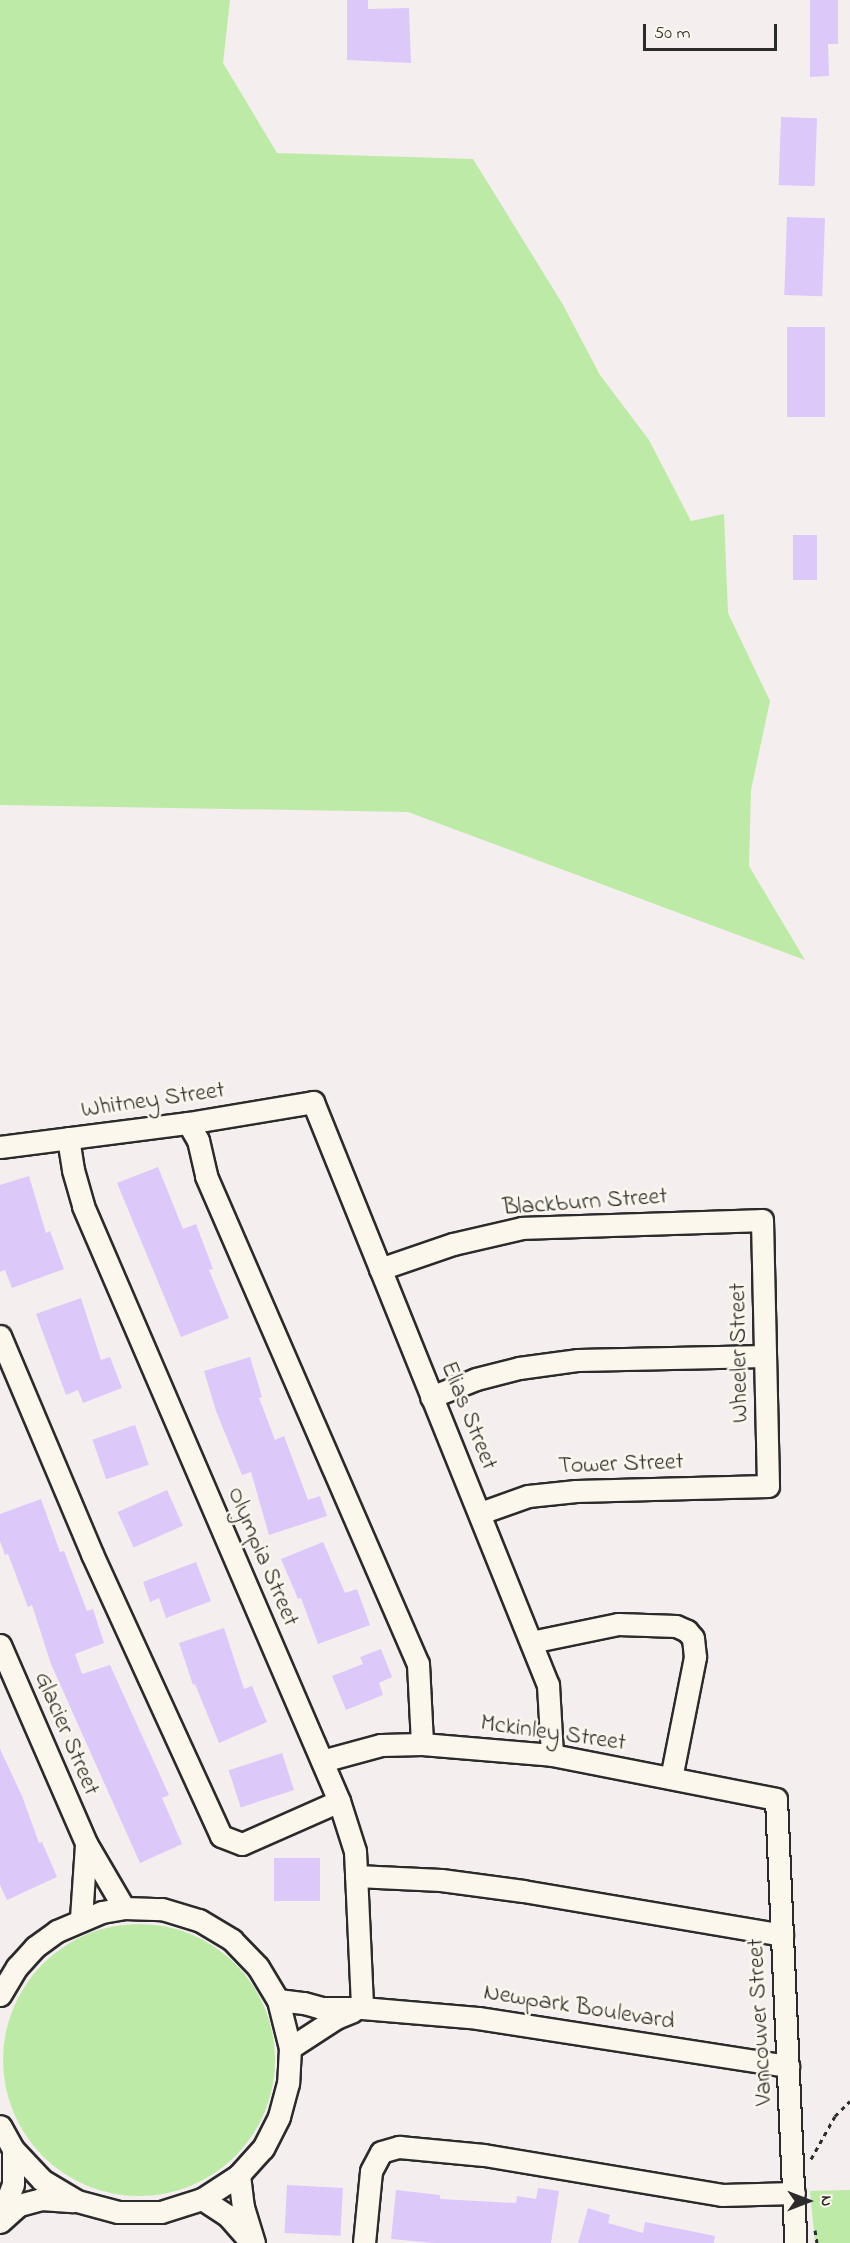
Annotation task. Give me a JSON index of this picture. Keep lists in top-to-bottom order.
{
  "streets": {
    "street": [
      "Whitney Street",
      "Blackburn Street",
      "Wheeler Street",
      "Elias Street",
      "Tower Street",
      "Olympia Street",
      "Glacier Street",
      "Mckinley Street",
      "Newpark Boulevard",
      "Vancouver Street"
    ]
  },
  "crossings": [
    ["Whitney Street", "Elias Street"],
    ["Whitney Street", "Olympia Street"],
    ["Blackburn Street", "Wheeler Street"],
    ["Blackburn Street", "Elias Street"],
    ["Wheeler Street", "Tower Street"],
    ["Elias Street", "Tower Street"],
    ["Elias Street", "Mckinley Street"],
    ["Olympia Street", "Mckinley Street"],
    ["Olympia Street", "Newpark Boulevard"],
    ["Mckinley Street", "Vancouver Street"],
    ["Newpark Boulevard", "Vancouver Street"]
  ],
  "scale_bar": "50 m",
  "north": "right"
}
